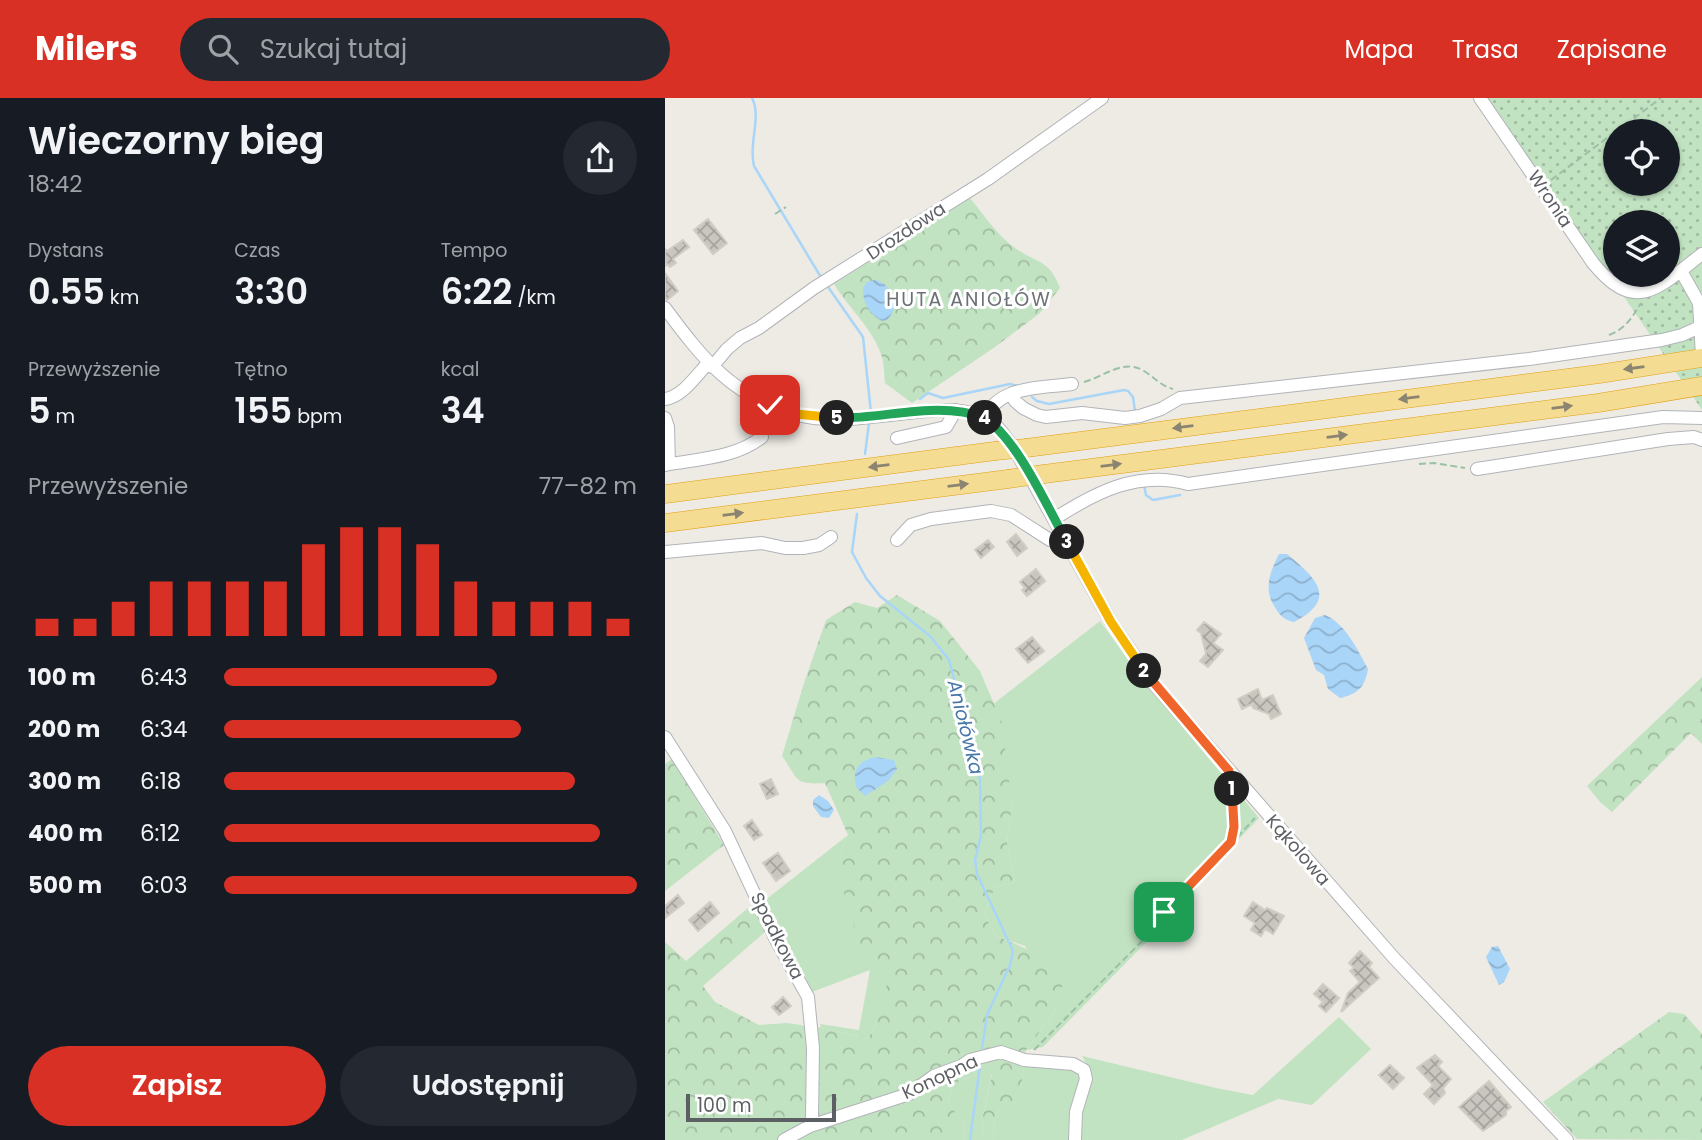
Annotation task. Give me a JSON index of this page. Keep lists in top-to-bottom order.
{
  "streets": {
    "street": [
      "Wronia",
      "Drozdowa",
      "Kąkolowa",
      "Spadkowa",
      "Konopna"
    ]
  },
  "crossings": [
    ["Drozdowa", "Kąkolowa"],
    ["Spadkowa", "Konopna"]
  ],
  "districts": ["HUTA ANIOŁÓW"],
  "water": ["Aniołówka"],
  "scale_bar": "100 m",
  "page": {
    "header": "Milers",
    "search": "Szukaj tutaj",
    "nav": ["Mapa", "Trasa", "Zapisane"],
    "heading": ["Wieczorny bieg", "18:42"],
    "stats": [
      ["Dystans", "0.55 km"],
      ["Czas", "3:30"],
      ["Tempo", "6:22 /km"],
      ["Przewyższenie", "5 m"],
      ["Tętno", "155 bpm"],
      ["kcal", "34"]
    ],
    "pins": [
      "4",
      "5",
      "3",
      "2",
      "1"
    ],
    "chart": ["Przewyższenie", "77–82 m"],
    "list": [
      {
        "name": "100 m",
        "note": "6:43"
      },
      {
        "name": "200 m",
        "note": "6:34"
      },
      {
        "name": "300 m",
        "note": "6:18"
      },
      {
        "name": "400 m",
        "note": "6:12"
      },
      {
        "name": "500 m",
        "note": "6:03"
      }
    ],
    "buttons": ["Zapisz", "Udostępnij"],
    "scale": "100 m"
  }
}
